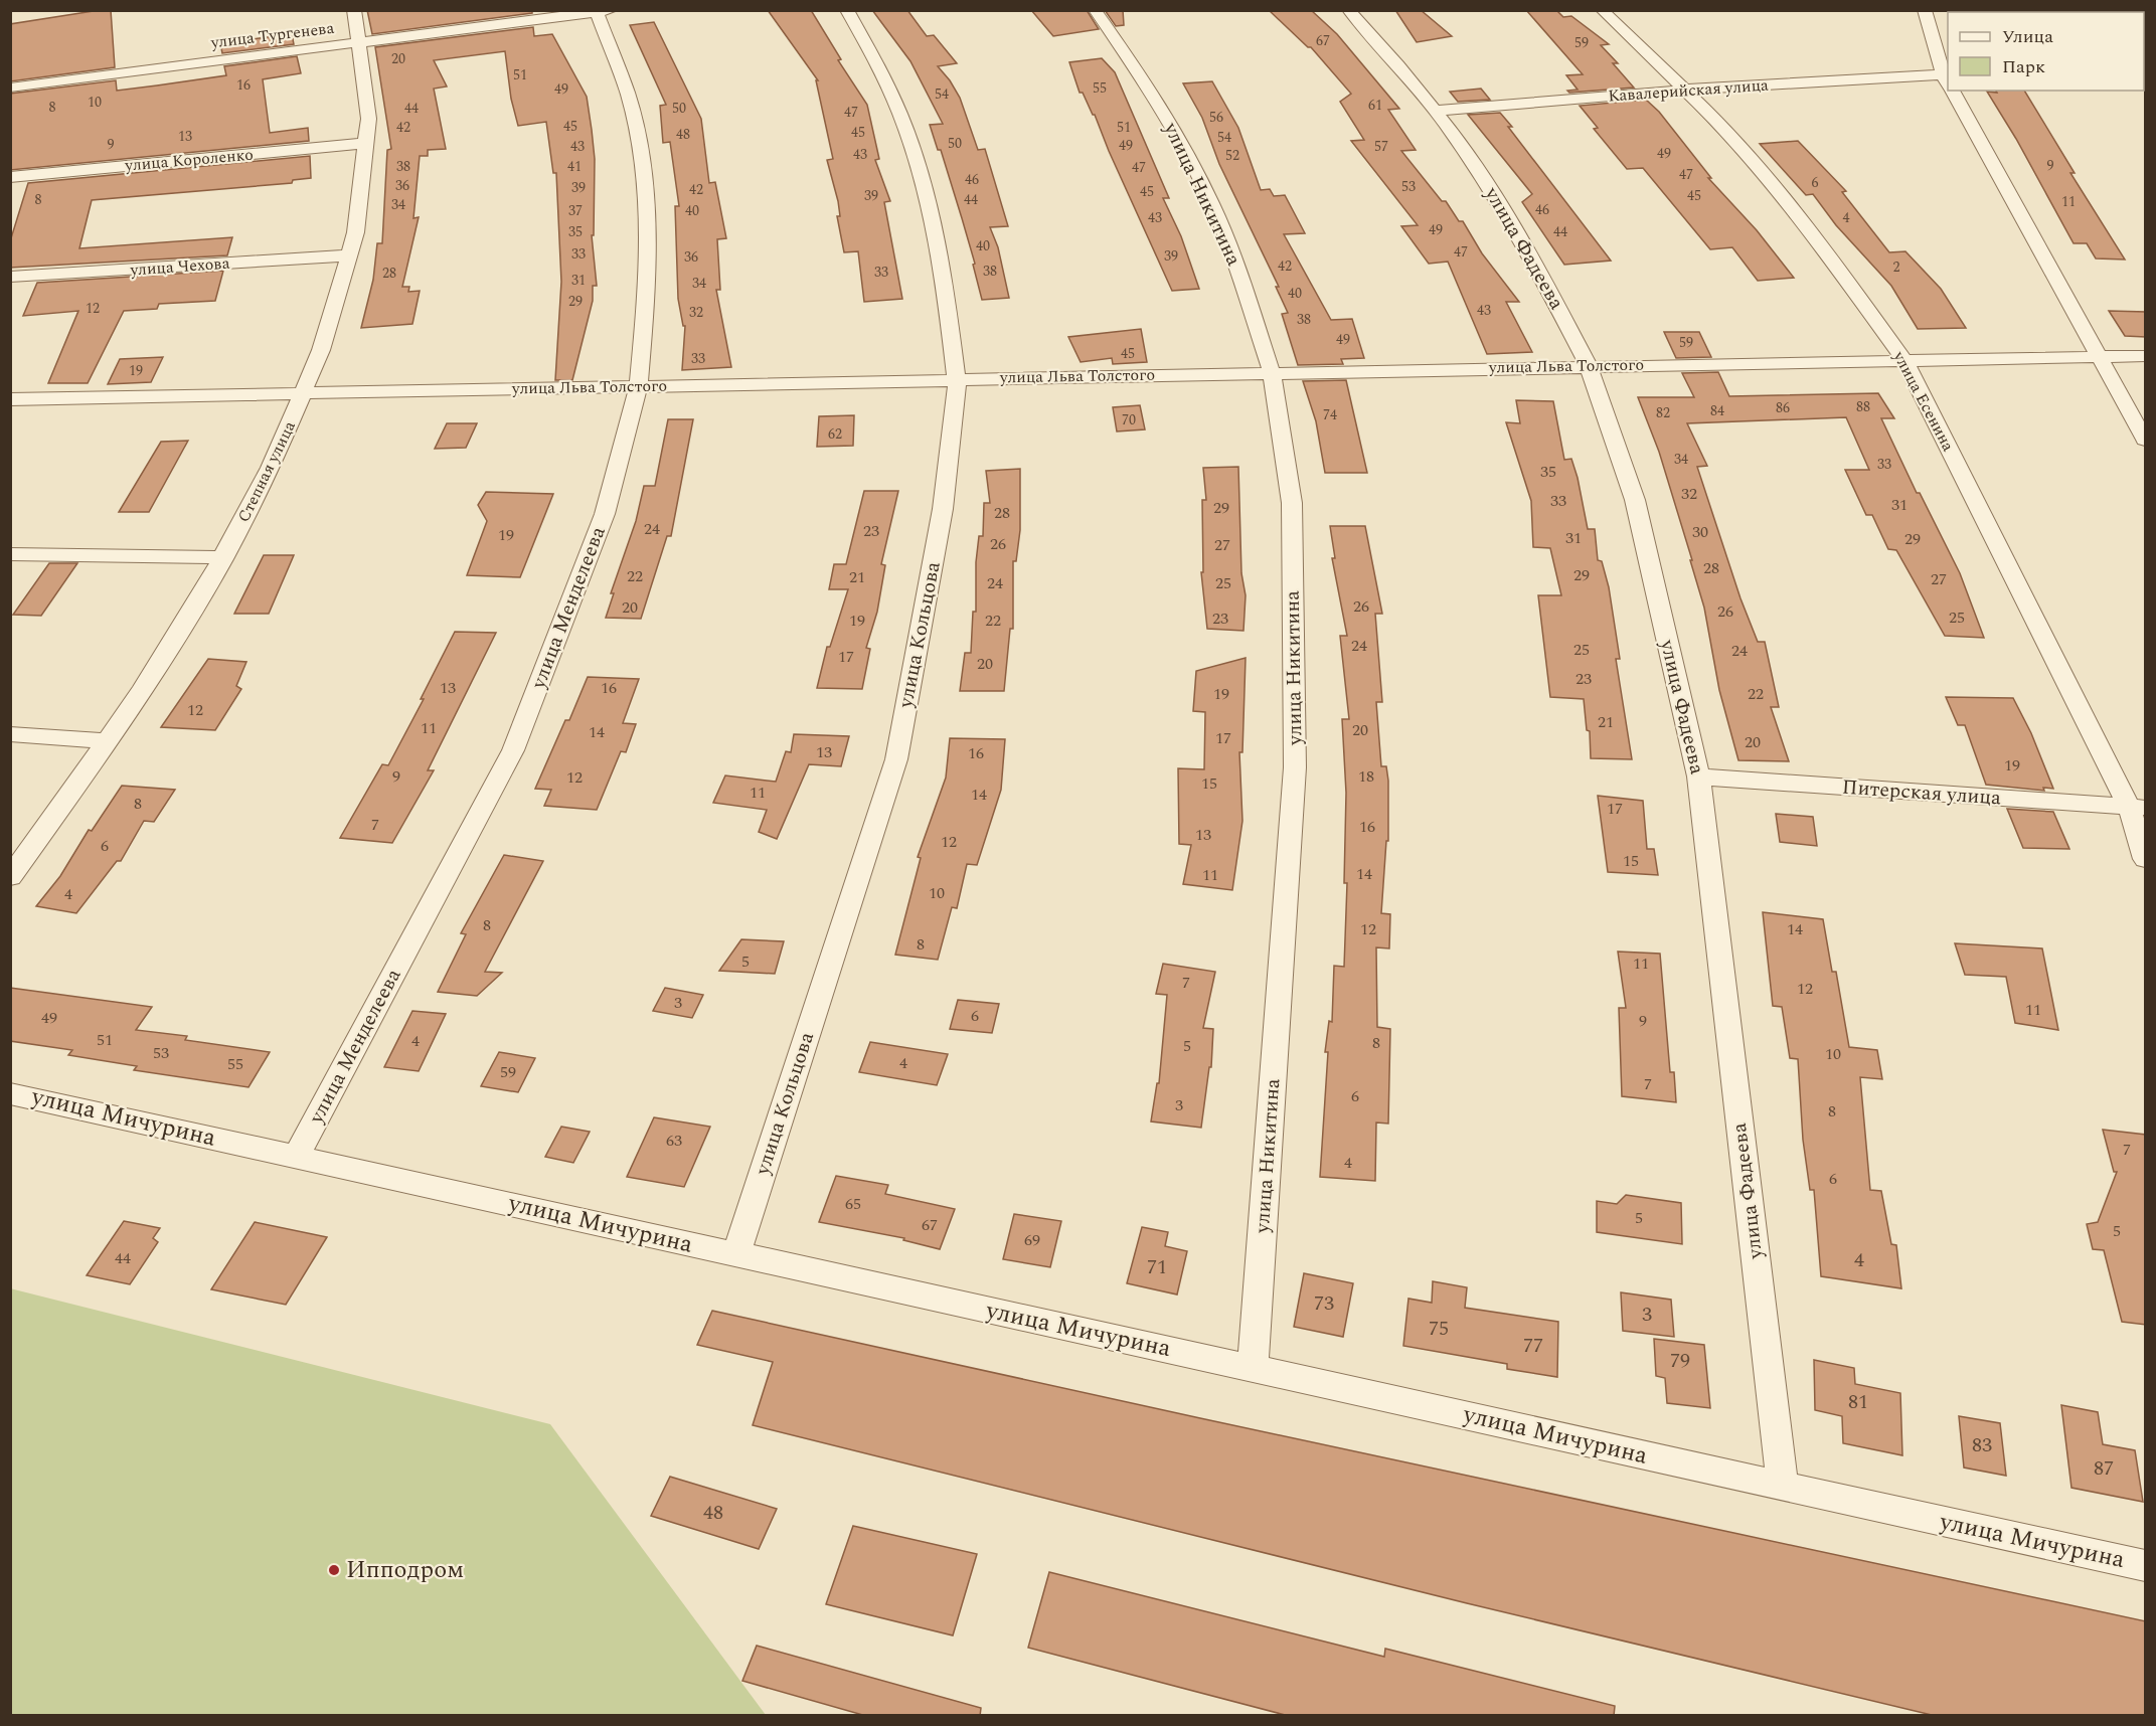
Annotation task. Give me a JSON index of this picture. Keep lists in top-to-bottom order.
{
  "streets": {
    "street": [
      "улица Тургенева",
      "Кавалерийская улица",
      "улица Короленко",
      "улица Никитина",
      "улица Фадеева",
      "улица Чехова",
      "улица Льва Толстого",
      "улица Есенина",
      "Степная улица",
      "улица Менделеева",
      "улица Кольцова",
      "Питерская улица",
      "улица Мичурина"
    ]
  },
  "crossings": [
    ["улица Тургенева", "Степная улица"],
    ["улица Тургенева", "улица Менделеева"],
    ["Кавалерийская улица", "улица Фадеева"],
    ["Кавалерийская улица", "улица Есенина"],
    ["улица Короленко", "Степная улица"],
    ["улица Никитина", "улица Льва Толстого"],
    ["улица Никитина", "улица Мичурина"],
    ["улица Фадеева", "улица Льва Толстого"],
    ["улица Фадеева", "Питерская улица"],
    ["улица Фадеева", "улица Мичурина"],
    ["улица Чехова", "Степная улица"],
    ["улица Льва Толстого", "улица Есенина"],
    ["улица Льва Толстого", "Степная улица"],
    ["улица Льва Толстого", "улица Менделеева"],
    ["улица Льва Толстого", "улица Кольцова"],
    ["улица Есенина", "Питерская улица"],
    ["улица Менделеева", "улица Мичурина"],
    ["улица Кольцова", "улица Мичурина"]
  ],
  "places": ["Ипподром"],
  "house_numbers": [
    "67",
    "59",
    "20",
    "51",
    "16",
    "55",
    "49",
    "54",
    "10",
    "61",
    "8",
    "44",
    "50",
    "47",
    "56",
    "45",
    "42",
    "51",
    "45",
    "48",
    "13",
    "54",
    "50",
    "9",
    "49",
    "43",
    "57",
    "49",
    "43",
    "52",
    "9",
    "38",
    "41",
    "47",
    "47",
    "46",
    "6",
    "36",
    "53",
    "39",
    "42",
    "45",
    "39",
    "45",
    "8",
    "44",
    "11",
    "34",
    "46",
    "37",
    "40",
    "43",
    "4",
    "49",
    "35",
    "44",
    "40",
    "47",
    "33",
    "39",
    "36",
    "42",
    "2",
    "38",
    "33",
    "28",
    "31",
    "34",
    "40",
    "29",
    "12",
    "43",
    "32",
    "38",
    "49",
    "59",
    "45",
    "33",
    "19",
    "88",
    "86",
    "84",
    "82",
    "74",
    "70",
    "62",
    "34",
    "33",
    "35",
    "32",
    "33",
    "31",
    "29",
    "28",
    "24",
    "23",
    "30",
    "19",
    "31",
    "29",
    "26",
    "27",
    "28",
    "29",
    "22",
    "21",
    "27",
    "24",
    "25",
    "26",
    "20",
    "26",
    "25",
    "23",
    "19",
    "22",
    "24",
    "25",
    "24",
    "17",
    "20",
    "23",
    "13",
    "16",
    "19",
    "22",
    "12",
    "21",
    "11",
    "20",
    "14",
    "17",
    "20",
    "13",
    "16",
    "19",
    "9",
    "18",
    "12",
    "15",
    "11",
    "14",
    "8",
    "17",
    "7",
    "16",
    "13",
    "12",
    "6",
    "15",
    "14",
    "11",
    "10",
    "4",
    "8",
    "12",
    "14",
    "8",
    "5",
    "11",
    "7",
    "12",
    "3",
    "11",
    "6",
    "49",
    "9",
    "51",
    "4",
    "8",
    "5",
    "53",
    "10",
    "4",
    "55",
    "59",
    "7",
    "6",
    "3",
    "8",
    "63",
    "7",
    "4",
    "6",
    "65",
    "5",
    "67",
    "5",
    "69",
    "44",
    "4",
    "71",
    "73",
    "3",
    "75",
    "77",
    "79",
    "81",
    "83",
    "87",
    "48"
  ],
  "legend": ["Улица", "Парк"]
}
